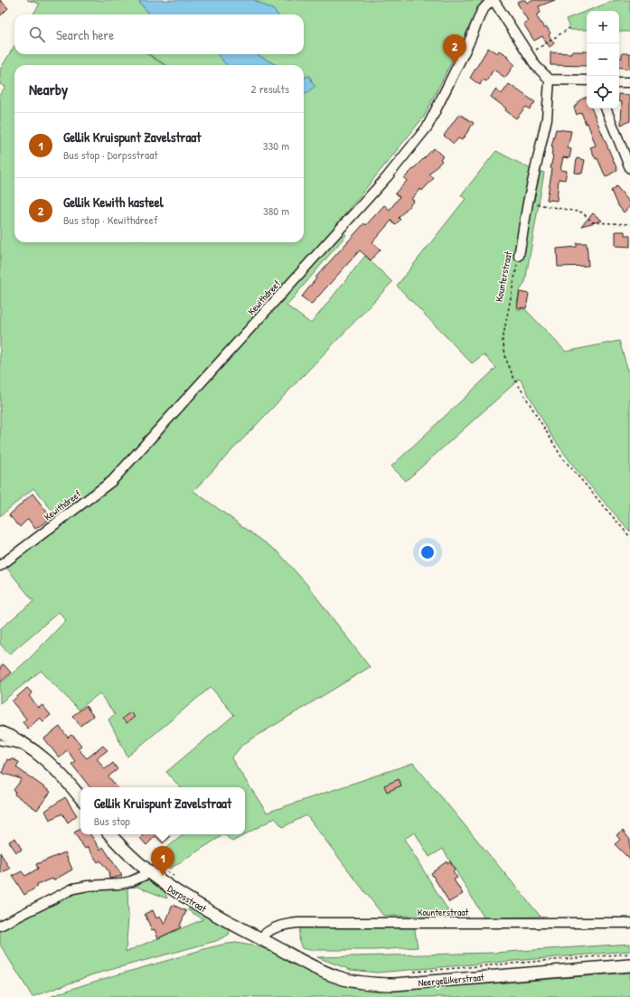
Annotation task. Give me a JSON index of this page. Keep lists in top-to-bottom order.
{
  "streets": {
    "street": [
      "Kounterstraat",
      "Kewithdreef",
      "Dorpsstraat",
      "Neergellikerstraat"
    ]
  },
  "crossings": [
    ["Kounterstraat", "Dorpsstraat"],
    ["Kounterstraat", "Neergellikerstraat"],
    ["Dorpsstraat", "Neergellikerstraat"]
  ],
  "page": {
    "map_buttons": ["+", "−"],
    "search": "Search here",
    "pins": ["2", "1"],
    "heading": ["Nearby", "2 results"],
    "list": [
      {
        "mark": "1",
        "name": "Gellik Kruispunt Zavelstraat",
        "note": "Bus stop · Dorpsstraat",
        "value": "330 m"
      },
      {
        "mark": "2",
        "name": "Gellik Kewith kasteel",
        "note": "Bus stop · Kewithdreef",
        "value": "380 m"
      }
    ],
    "popup": ["Gellik Kruispunt Zavelstraat", "Bus stop"]
  }
}
